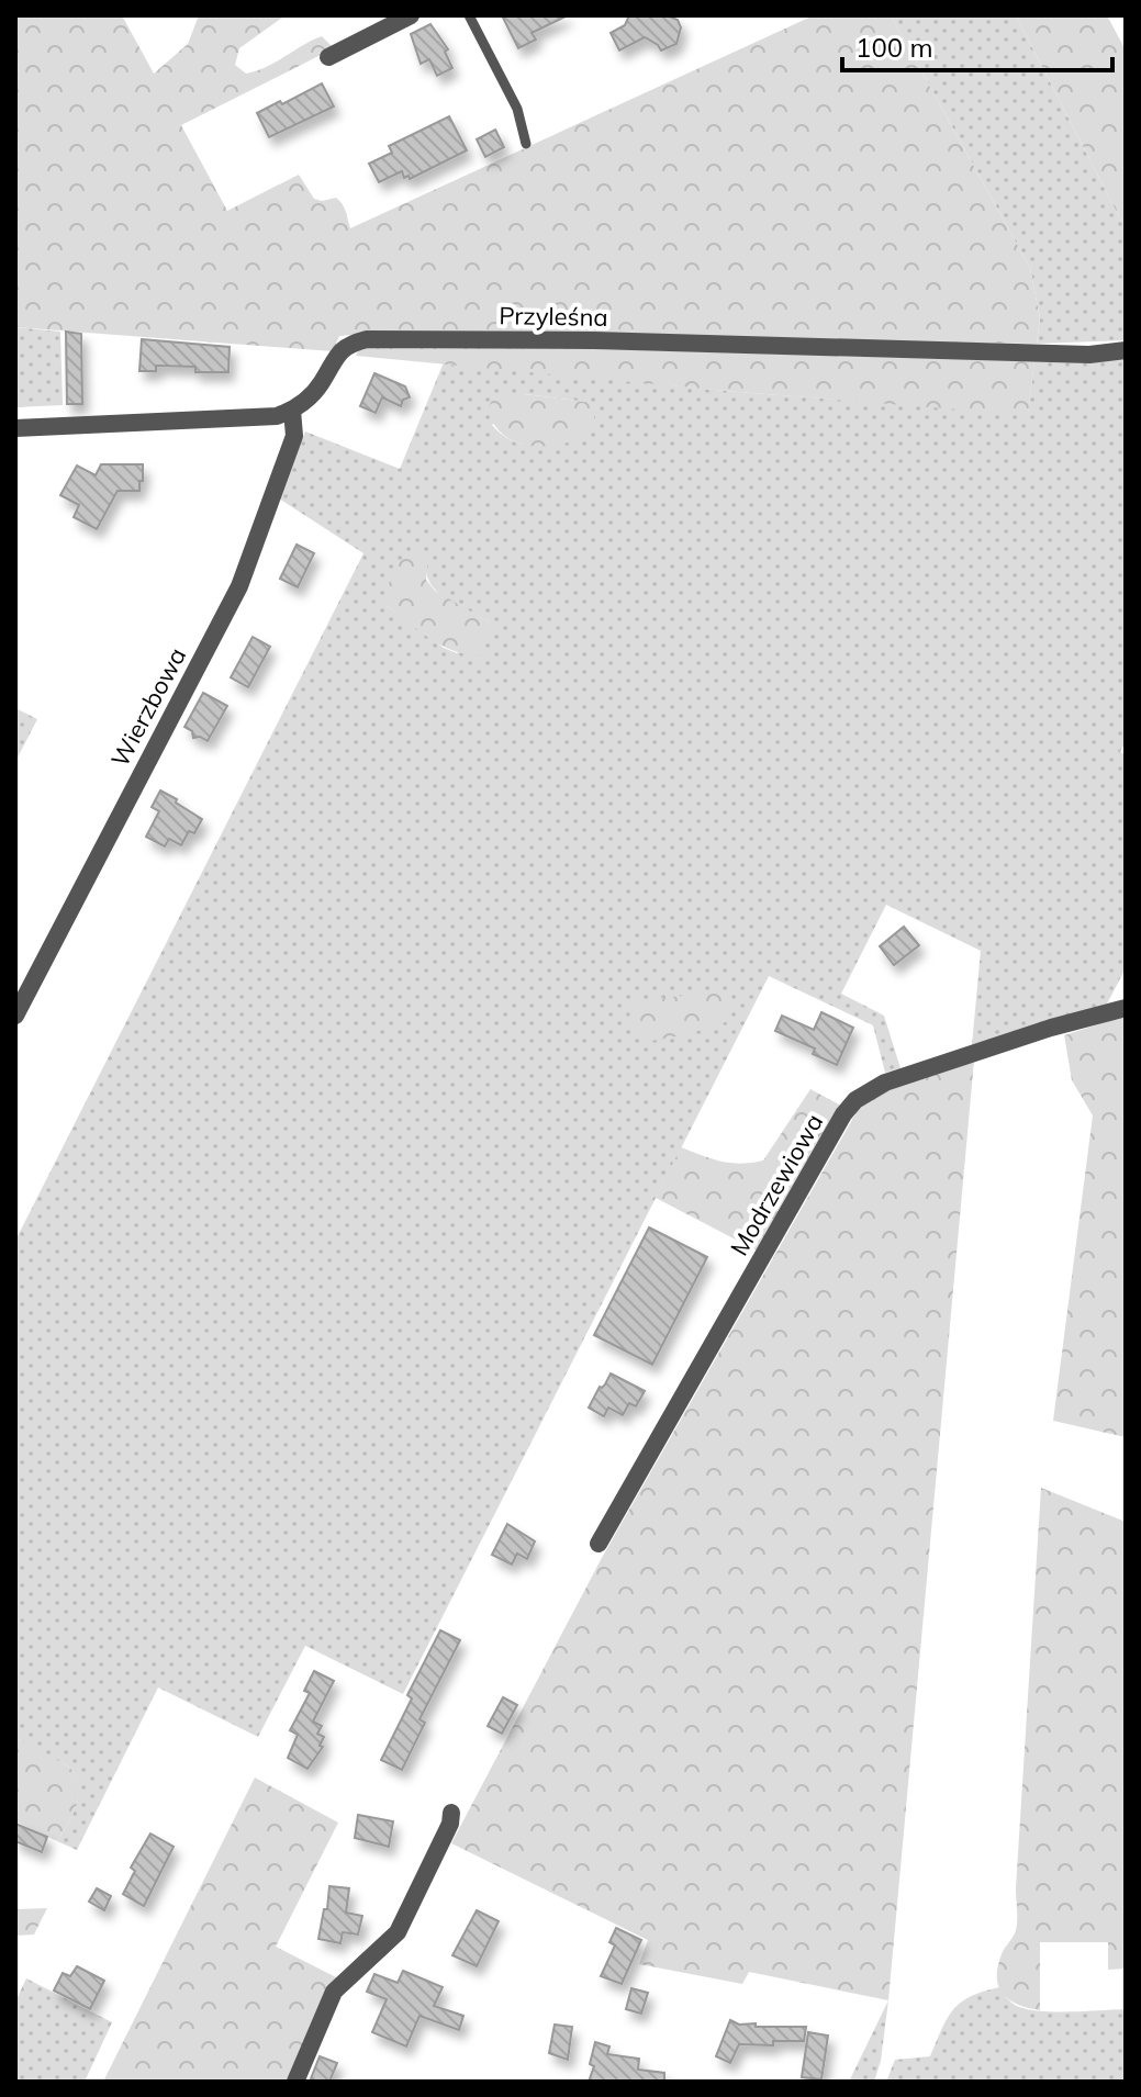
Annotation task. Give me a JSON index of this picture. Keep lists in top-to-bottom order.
{
  "streets": {
    "street": ["Przyleśna", "Wierzbowa", "Modrzewiowa"]
  },
  "crossings": [
    ["Przyleśna", "Wierzbowa"]
  ],
  "scale_bar": "100 m"
}
